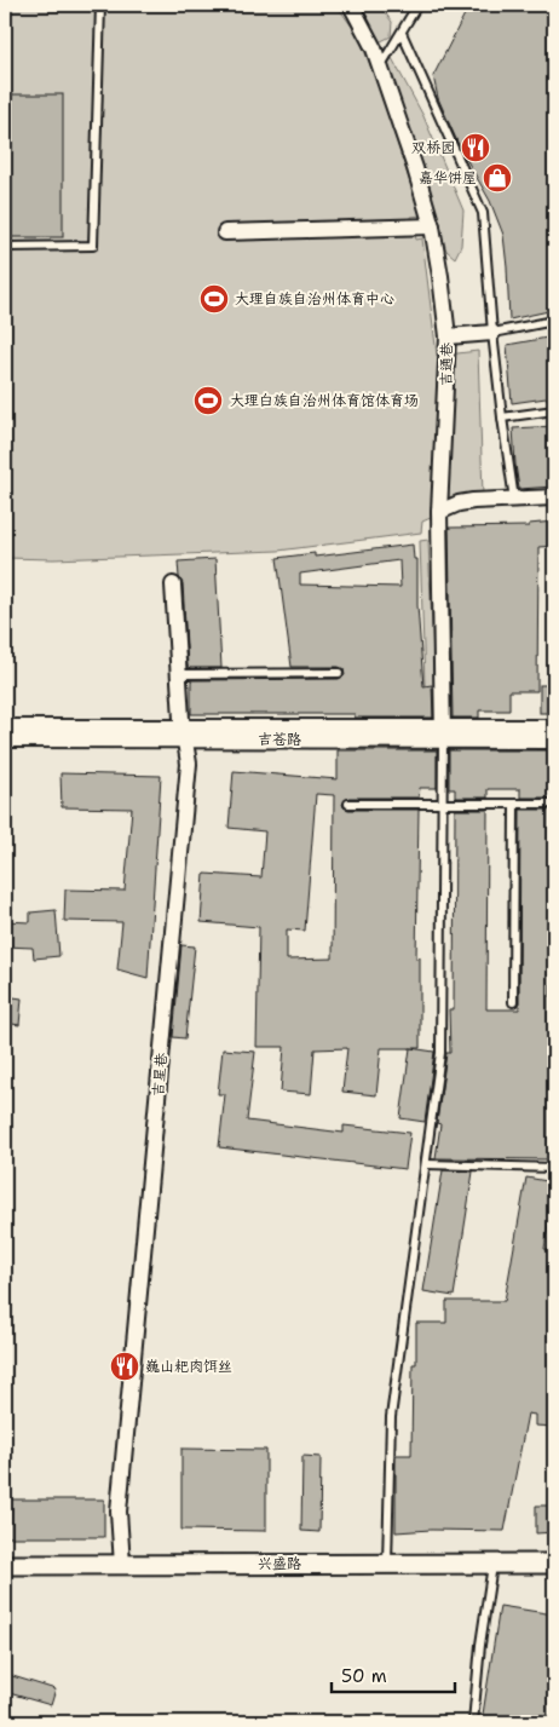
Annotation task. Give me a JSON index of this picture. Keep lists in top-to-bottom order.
{
  "streets": {
    "street": [
      "吉通巷",
      "吉苍路",
      "吉星巷",
      "兴盛路"
    ]
  },
  "crossings": [
    ["吉通巷", "吉苍路"],
    ["吉苍路", "吉星巷"],
    ["吉星巷", "兴盛路"]
  ],
  "places": {
    "restaurant": ["双桥园", "巍山耙肉饵丝"],
    "shop": ["嘉华饼屋"],
    "sports": ["大理自族自治州体育中心", "大理白族自治州体育馆体育场"]
  },
  "scale_bar": "50 m"
}
